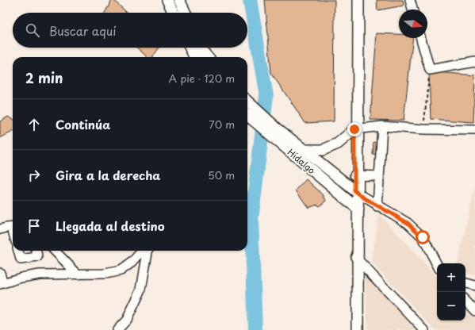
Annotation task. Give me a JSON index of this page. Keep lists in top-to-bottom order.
{
  "streets": {
    "main road": ["Hidalgo"]
  },
  "north": "right",
  "page": {
    "search": "Buscar aquí",
    "heading": ["2 min", "A pie · 120 m"],
    "list": [
      ["Continúa", "70 m"],
      ["Gira a la derecha", "50 m"],
      "Llegada al destino"
    ],
    "map_buttons": ["+", "−"]
  }
}
